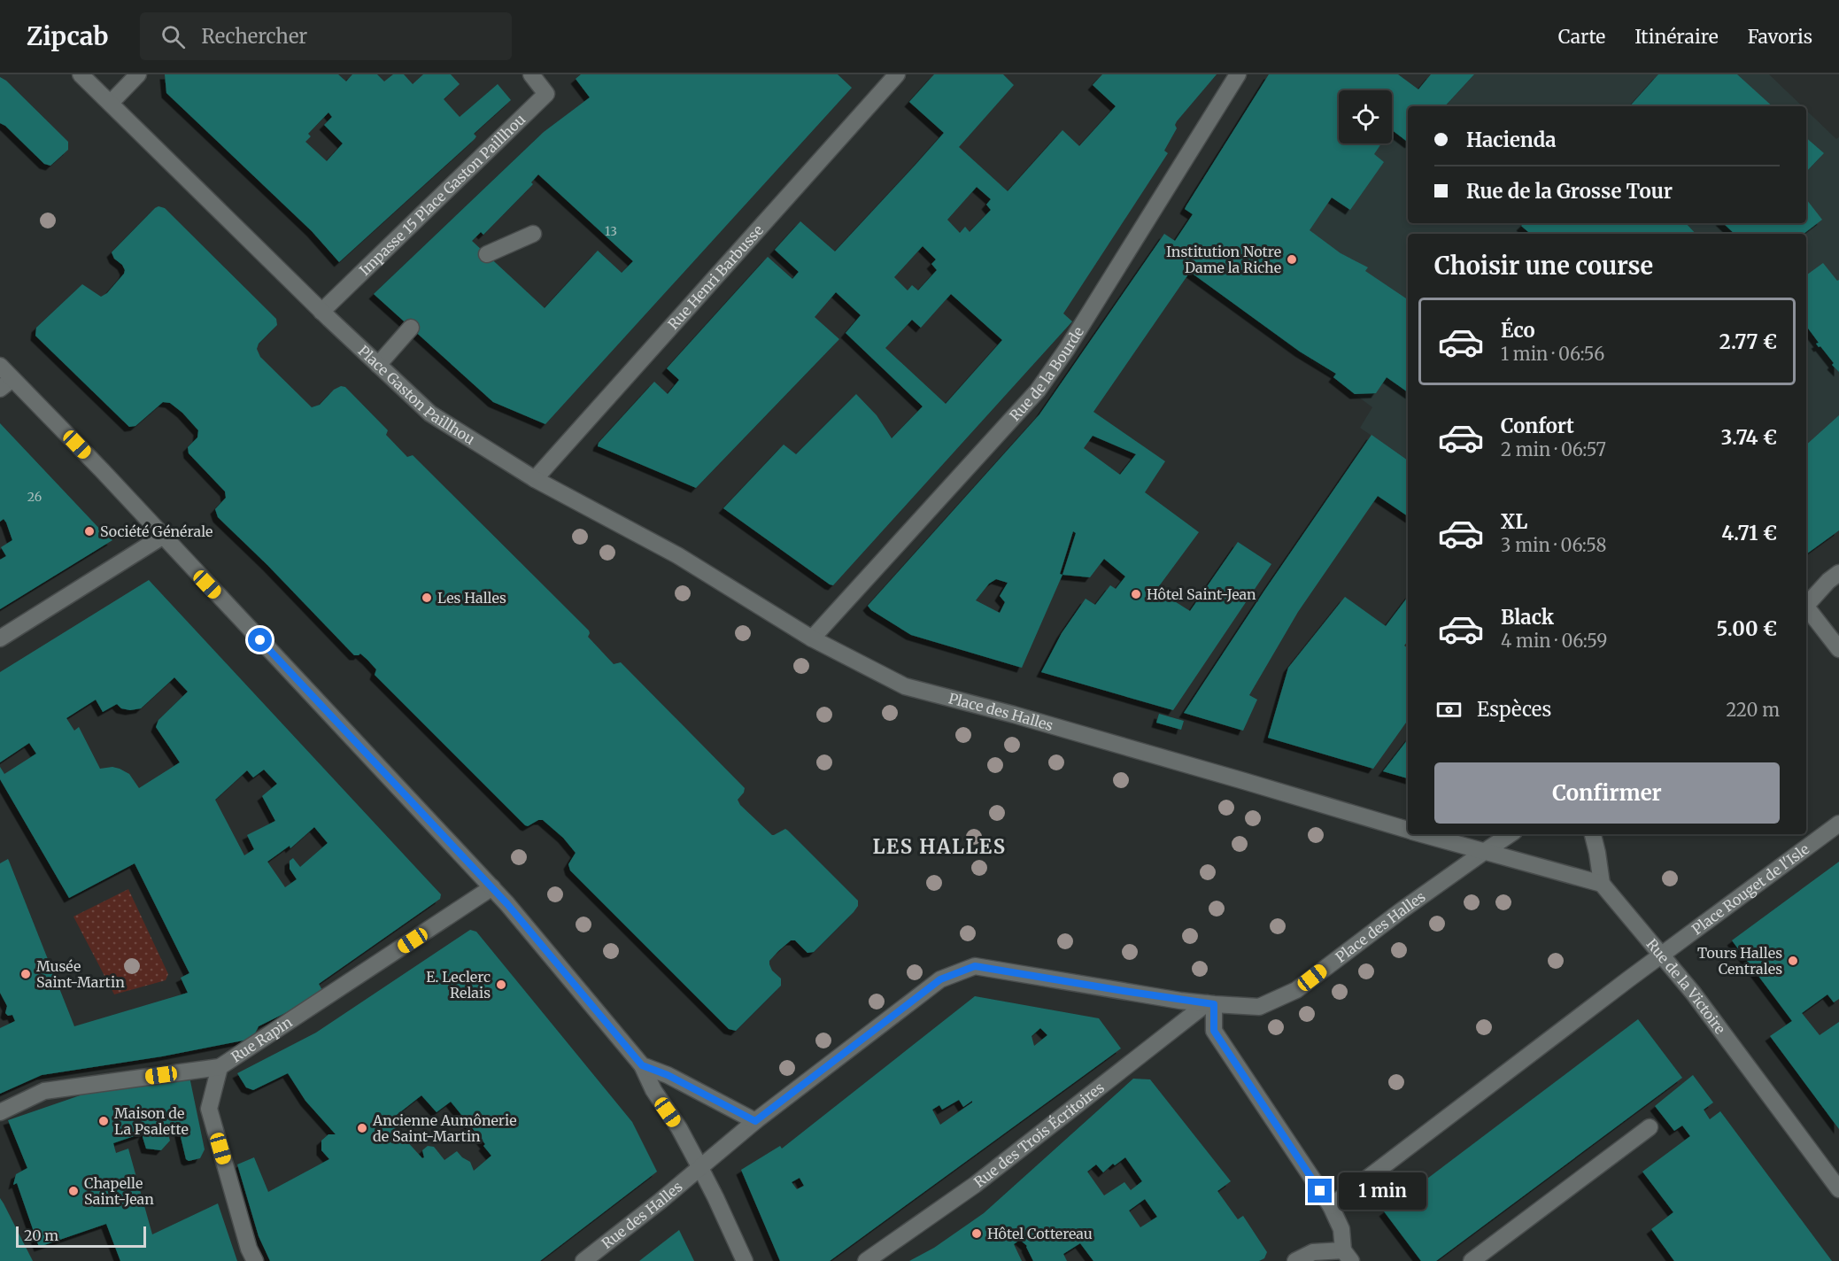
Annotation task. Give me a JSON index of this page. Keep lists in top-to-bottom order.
{
  "streets": {
    "street": [
      "Impasse 15 Place Gaston Paillhou",
      "Rue Henri Barbusse",
      "Rue de la Bourde",
      "Place Gaston Paillhou",
      "Place des Halles",
      "Place Rouget de l'Isle",
      "Rue de la Victoire",
      "Rue Rapin",
      "Rue des Trois Écritoires",
      "Rue des Halles"
    ]
  },
  "crossings": [
    ["Impasse 15 Place Gaston Paillhou", "Place Gaston Paillhou"],
    ["Rue Henri Barbusse", "Place Gaston Paillhou"],
    ["Rue de la Bourde", "Place Gaston Paillhou"],
    ["Rue de la Bourde", "Place des Halles"],
    ["Place Gaston Paillhou", "Place des Halles"],
    ["Place des Halles", "Rue des Trois Écritoires"],
    ["Place des Halles", "Rue des Halles"],
    ["Place Rouget de l'Isle", "Rue de la Victoire"]
  ],
  "districts": ["LES HALLES"],
  "places": [
    "Institution Notre Dame la Riche",
    "Société Générale",
    "Hôtel Saint-Jean",
    "Les Halles",
    "Tours Halles Centrales",
    "Musée Saint-Martin",
    "E. Leclerc Relais",
    "Maison de La Psalette",
    "Ancienne Aumônerie de Saint-Martin",
    "Chapelle Saint-Jean",
    "Hôtel Cottereau"
  ],
  "house_numbers": ["13", "26"],
  "scale_bar": "20 m",
  "page": {
    "header": "Zipcab",
    "search": "Rechercher",
    "nav": ["Carte", "Itinéraire", "Favoris"],
    "banner": ["Hacienda", "Rue de la Grosse Tour"],
    "heading": "Choisir une course",
    "list": [
      {
        "name": "Éco",
        "note": "1 min · 06:56",
        "value": "2.77 €"
      },
      {
        "name": "Confort",
        "note": "2 min · 06:57",
        "value": "3.74 €"
      },
      {
        "name": "XL",
        "note": "3 min · 06:58",
        "value": "4.71 €"
      },
      {
        "name": "Black",
        "note": "4 min · 06:59",
        "value": "5.00 €"
      }
    ],
    "pay": ["Espèces", "220 m"],
    "buttons": "Confirmer",
    "bubble": "1 min",
    "scale": "20 m"
  }
}
